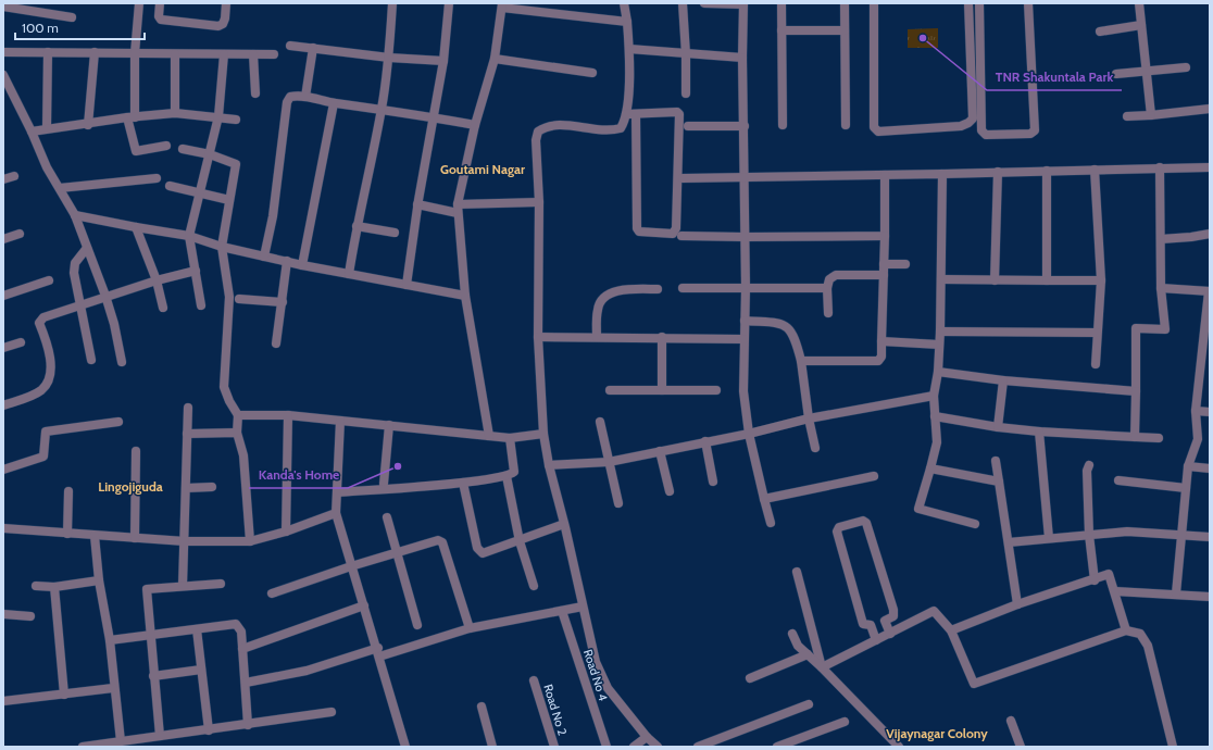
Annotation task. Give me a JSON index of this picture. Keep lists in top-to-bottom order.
{
  "streets": {
    "street": ["Road No 4", "Road No 2"]
  },
  "districts": ["Goutami Nagar", "Lingojiguda", "Vijaynagar Colony"],
  "places": ["TNR Shakuntala Park", "Kanda's Home"],
  "scale_bar": "100 m"
}
